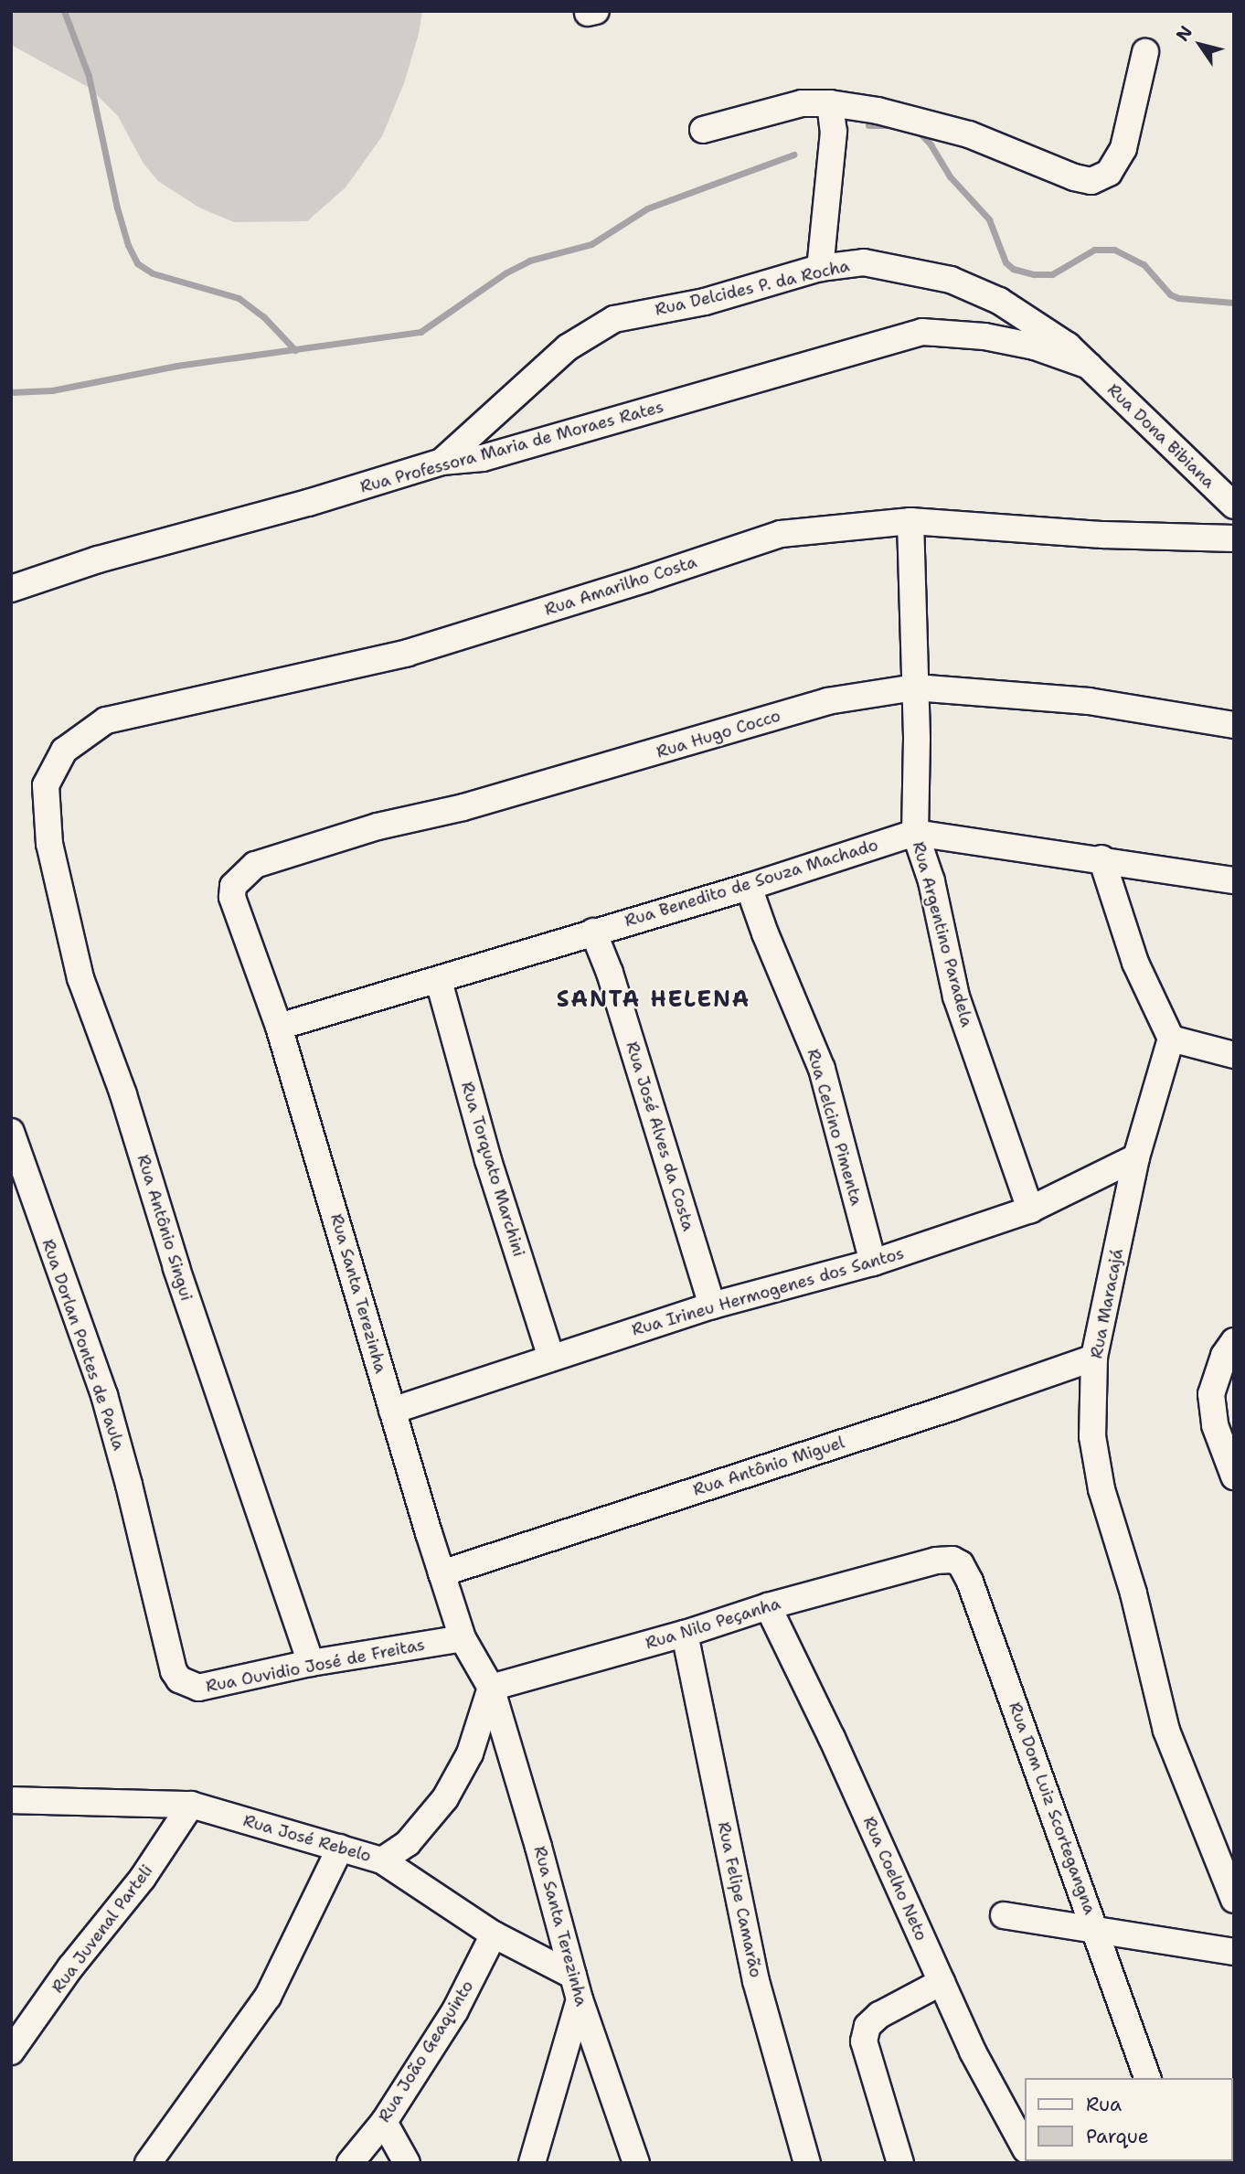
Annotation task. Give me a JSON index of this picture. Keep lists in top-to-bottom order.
{
  "streets": {
    "street": [
      "Rua Delcides P. da Rocha",
      "Rua Dona Bibiana",
      "Rua Professora Maria de Moraes Rates",
      "Rua Amarilho Costa",
      "Rua Hugo Cocco",
      "Rua Benedito de Souza Machado",
      "Rua Argentino Paradela",
      "Rua Celcino Pimenta",
      "Rua José Alves da Costa",
      "Rua Torquato Marchini",
      "Rua Antônio Singui",
      "Rua Irineu Hermogenes dos Santos",
      "Rua Santa Terezinha",
      "Rua Maracajá",
      "Rua Dorlan Pontes de Paula",
      "Rua Antônio Miguel",
      "Rua Nilo Peçanha",
      "Rua Ouvidio José de Freitas",
      "Rua Dom Luiz Scortegangna",
      "Rua José Rebelo",
      "Rua Coelho Neto",
      "Rua Felipe Camarão",
      "Rua Juvenal Parteli",
      "Rua João Geaquinto"
    ]
  },
  "crossings": [
    ["Rua Delcides P. da Rocha", "Rua Dona Bibiana"],
    ["Rua Delcides P. da Rocha", "Rua Professora Maria de Moraes Rates"],
    ["Rua Dona Bibiana", "Rua Professora Maria de Moraes Rates"],
    ["Rua Amarilho Costa", "Rua Argentino Paradela"],
    ["Rua Amarilho Costa", "Rua Antônio Singui"],
    ["Rua Hugo Cocco", "Rua Argentino Paradela"],
    ["Rua Hugo Cocco", "Rua Santa Terezinha"],
    ["Rua Benedito de Souza Machado", "Rua Argentino Paradela"],
    ["Rua Benedito de Souza Machado", "Rua Celcino Pimenta"],
    ["Rua Benedito de Souza Machado", "Rua José Alves da Costa"],
    ["Rua Benedito de Souza Machado", "Rua Torquato Marchini"],
    ["Rua Benedito de Souza Machado", "Rua Santa Terezinha"],
    ["Rua Argentino Paradela", "Rua Irineu Hermogenes dos Santos"],
    ["Rua Celcino Pimenta", "Rua Irineu Hermogenes dos Santos"],
    ["Rua José Alves da Costa", "Rua Irineu Hermogenes dos Santos"],
    ["Rua Torquato Marchini", "Rua Irineu Hermogenes dos Santos"],
    ["Rua Antônio Singui", "Rua Ouvidio José de Freitas"],
    ["Rua Irineu Hermogenes dos Santos", "Rua Santa Terezinha"],
    ["Rua Irineu Hermogenes dos Santos", "Rua Maracajá"],
    ["Rua Santa Terezinha", "Rua Antônio Miguel"],
    ["Rua Santa Terezinha", "Rua Nilo Peçanha"],
    ["Rua Santa Terezinha", "Rua Ouvidio José de Freitas"],
    ["Rua Santa Terezinha", "Rua José Rebelo"],
    ["Rua Maracajá", "Rua Antônio Miguel"],
    ["Rua Dorlan Pontes de Paula", "Rua Ouvidio José de Freitas"],
    ["Rua Nilo Peçanha", "Rua Dom Luiz Scortegangna"],
    ["Rua Nilo Peçanha", "Rua Coelho Neto"],
    ["Rua Nilo Peçanha", "Rua Felipe Camarão"],
    ["Rua José Rebelo", "Rua Juvenal Parteli"],
    ["Rua José Rebelo", "Rua João Geaquinto"]
  ],
  "districts": ["SANTA HELENA"],
  "legend": ["Rua", "Parque"],
  "north": "top left"
}
